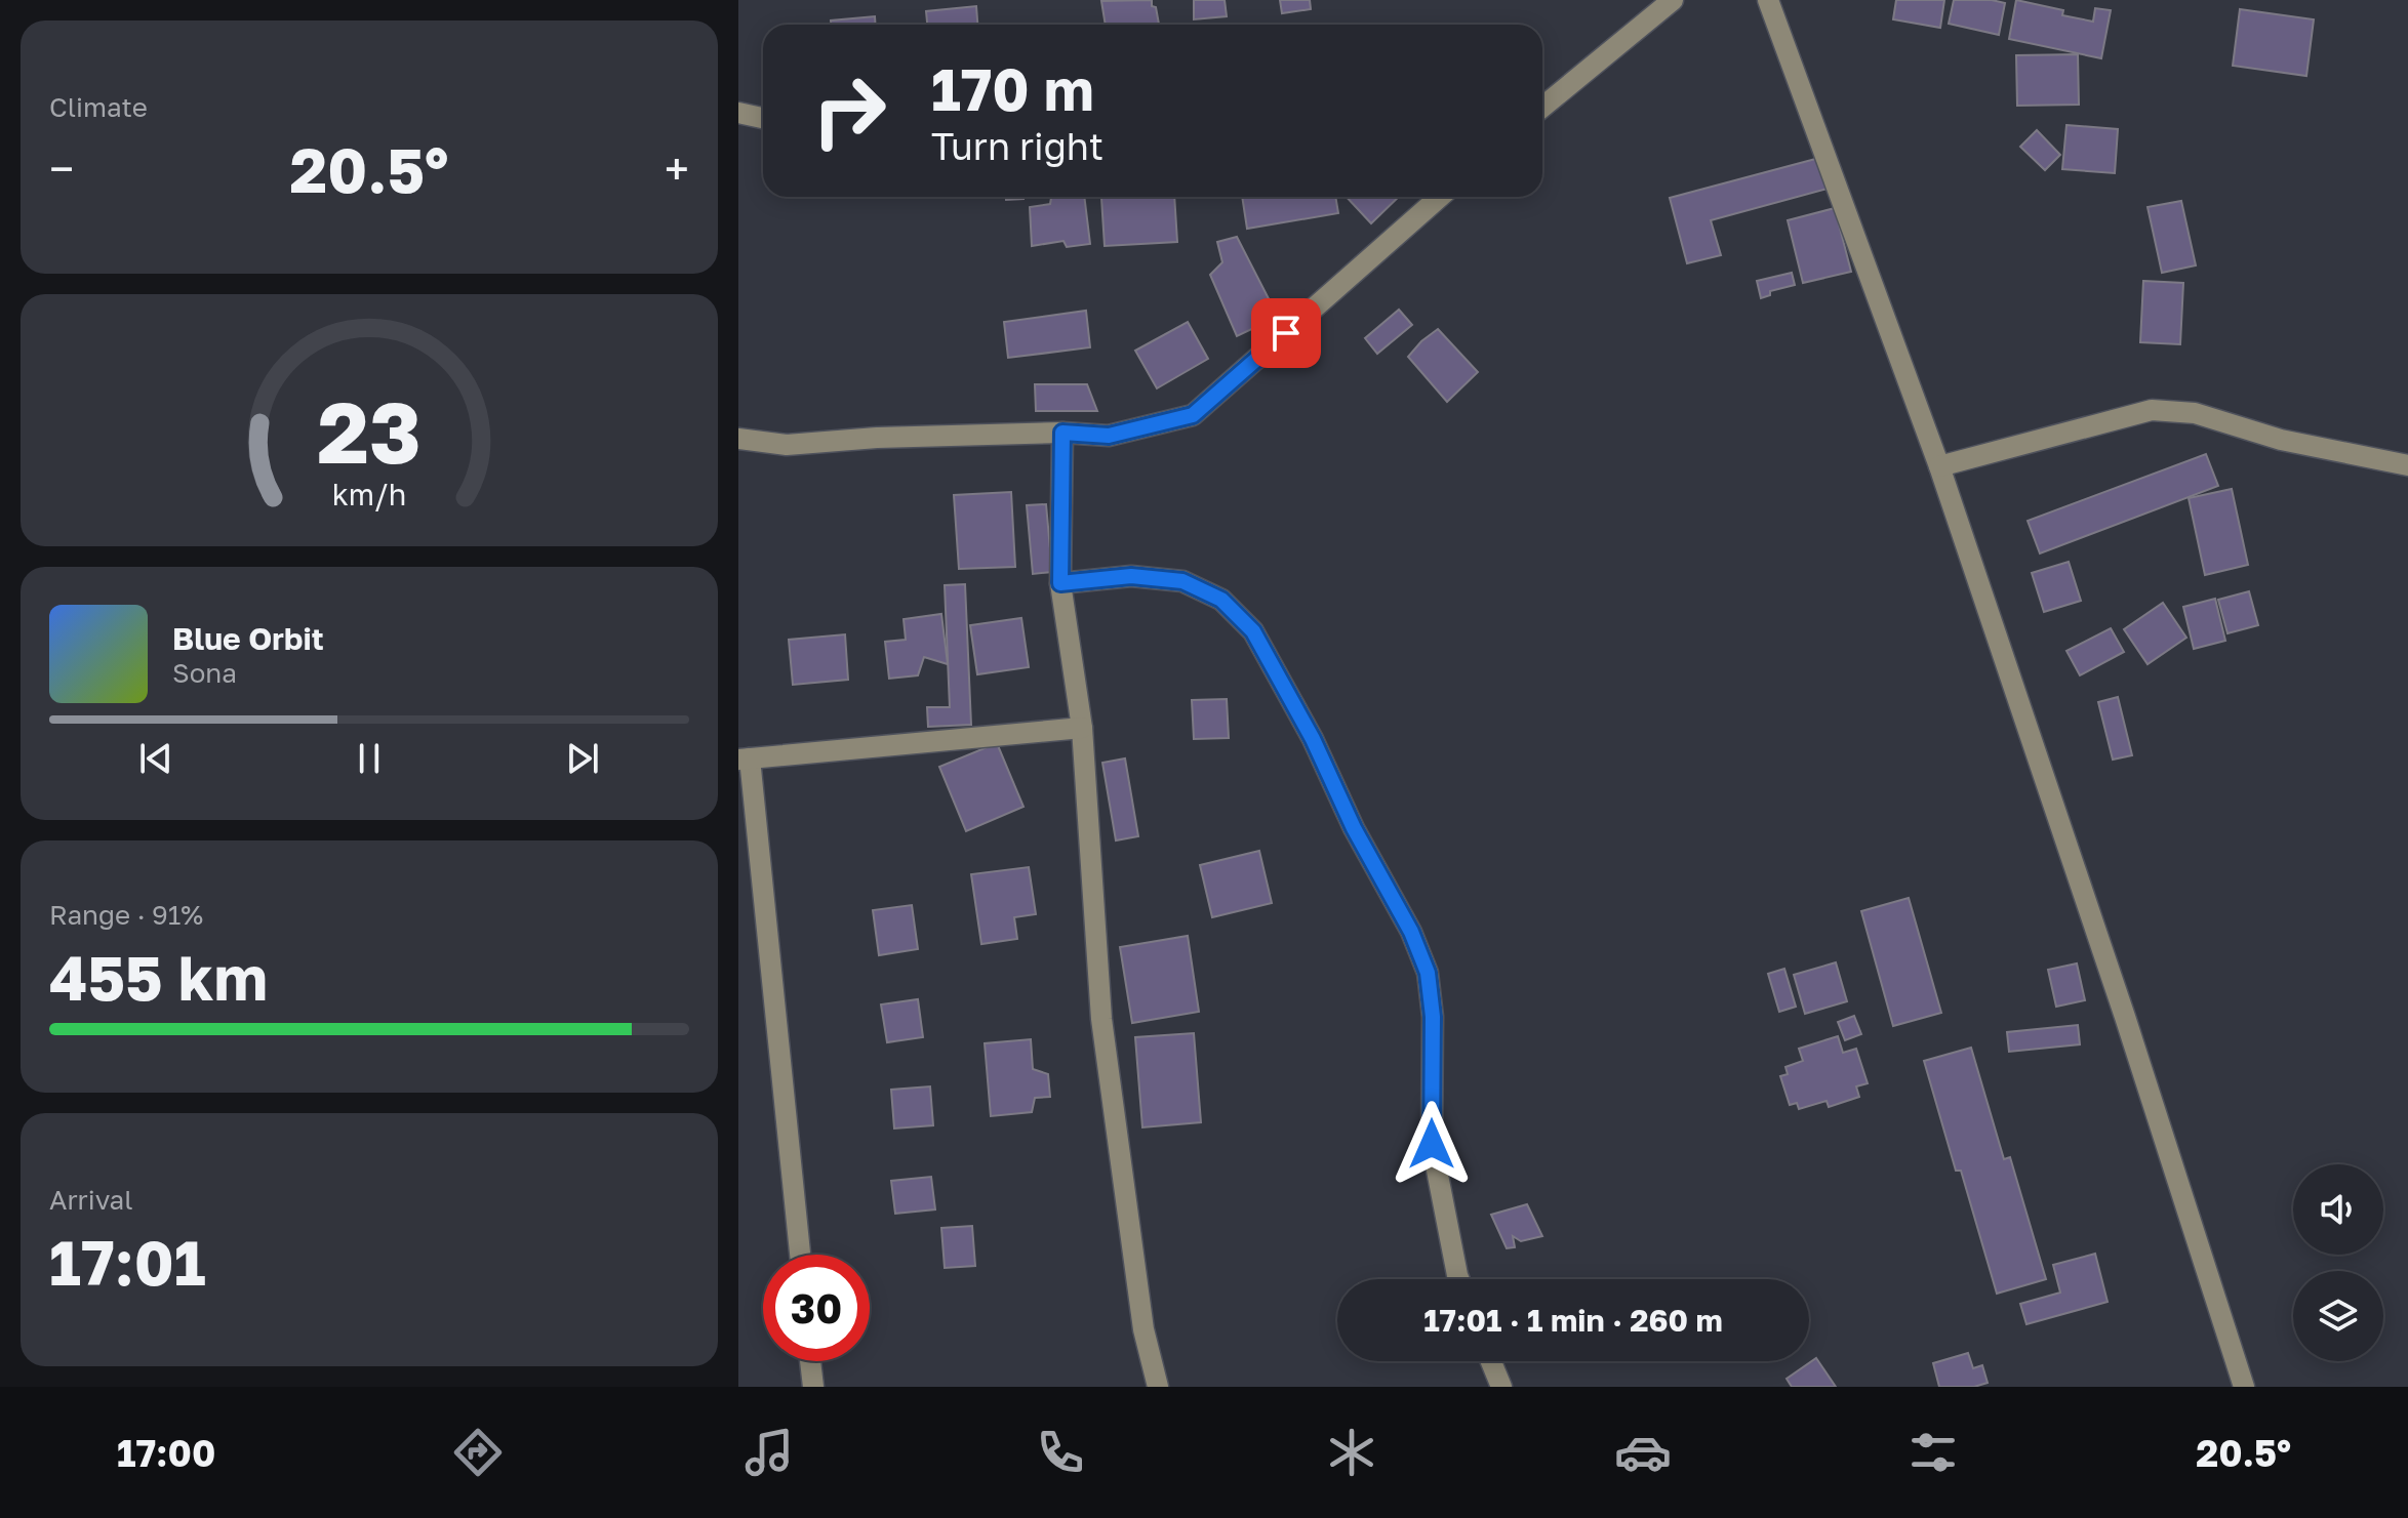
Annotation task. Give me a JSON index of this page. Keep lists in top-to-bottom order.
{
  "page": {
    "tile": [
      "Climate",
      ["Range · 91%", "455 km"],
      ["Arrival", "17:01"]
    ],
    "turn": ["170 m", "Turn right"],
    "heat": ["−", "20.5°", "+"],
    "song": ["Blue Orbit", "Sona"],
    "limit": "30",
    "trip": "17:01 · 1 min · 260 m",
    "tabs": ["17:00", "20.5°"],
    "gauge": ["23", "km/h"]
  }
}
